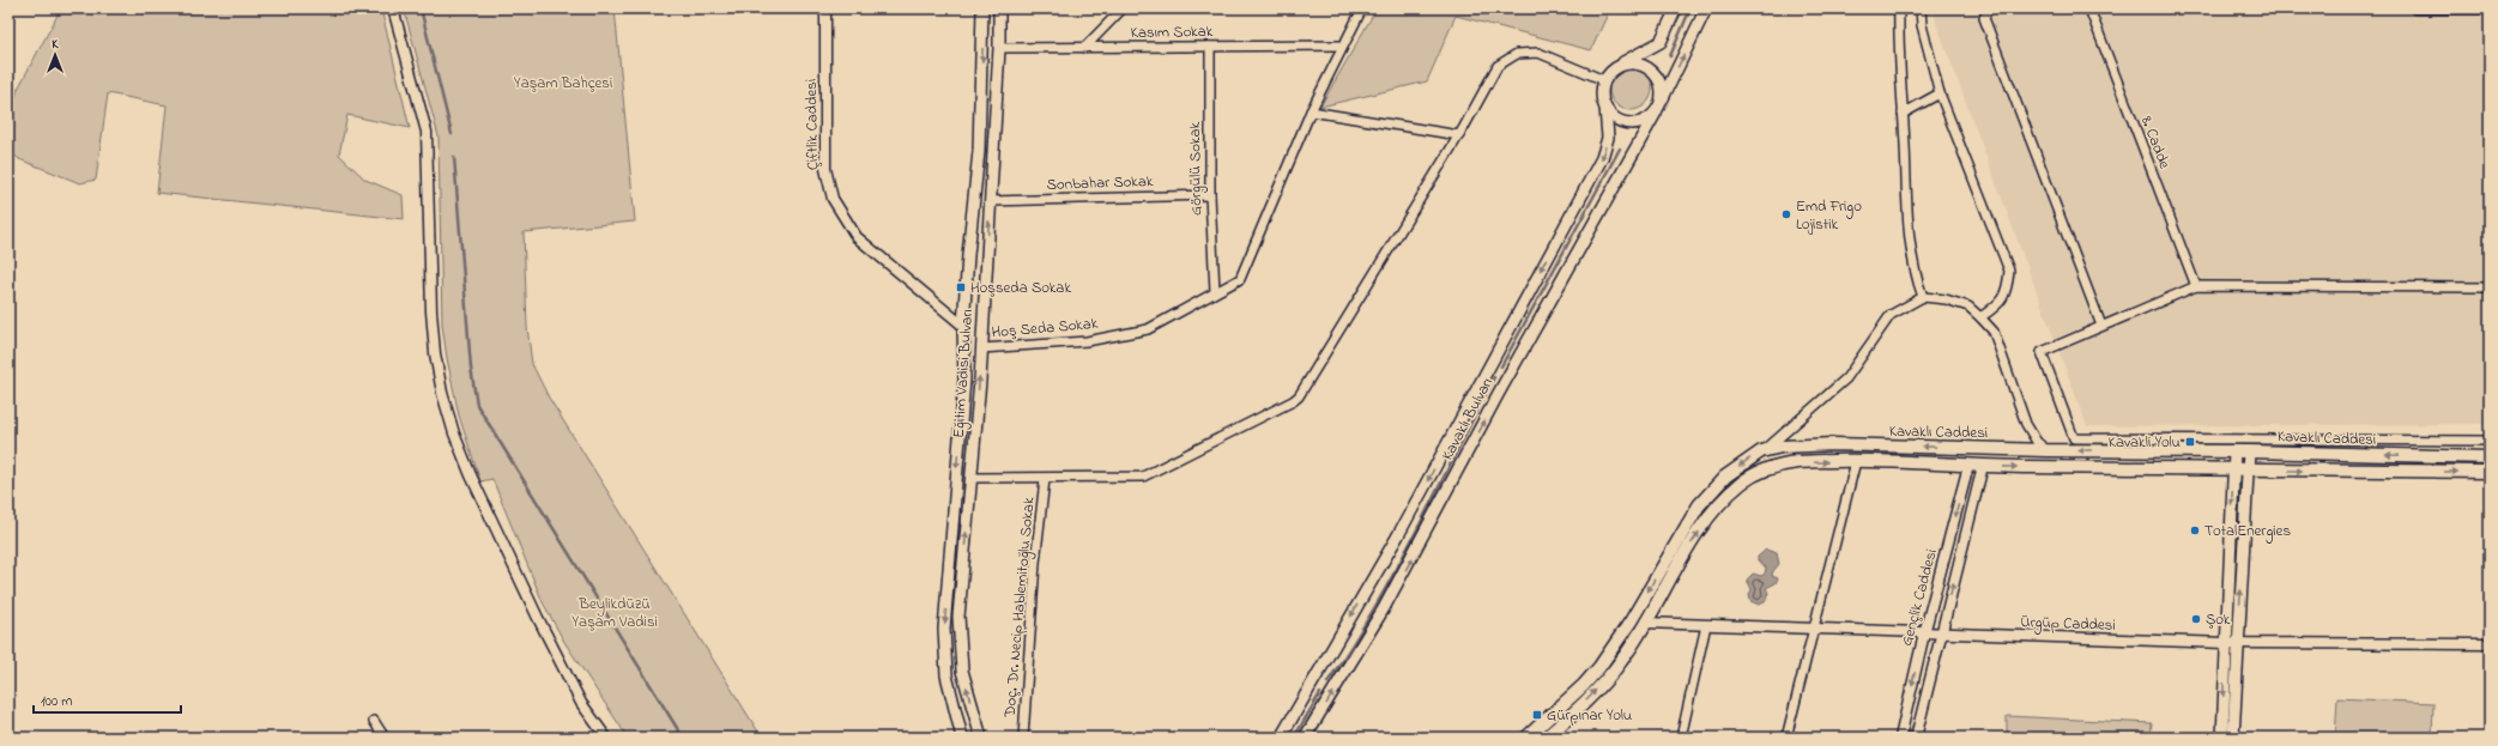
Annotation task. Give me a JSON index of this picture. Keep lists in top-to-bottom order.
{
  "streets": {
    "main road": ["Eğitim Vadisi Bulvarı", "Kavaklı Bulvarı", "Kavaklı Caddesi"],
    "street": [
      "Kasım Sokak",
      "Çiftlik Caddesi",
      "8. Cadde",
      "Görgülü Sokak",
      "Sonbahar Sokak",
      "Hoş Seda Sokak",
      "Gençlik Caddesi",
      "Doç. Dr. Necip Hablemitoğlu Sokak",
      "Ürgüp Caddesi"
    ]
  },
  "crossings": [
    ["Kasım Sokak", "Görgülü Sokak"],
    ["Kasım Sokak", "Hoş Seda Sokak"],
    ["Kasım Sokak", "Eğitim Vadisi Bulvarı"],
    ["Çiftlik Caddesi", "Eğitim Vadisi Bulvarı"],
    ["Görgülü Sokak", "Sonbahar Sokak"],
    ["Görgülü Sokak", "Hoş Seda Sokak"],
    ["Sonbahar Sokak", "Eğitim Vadisi Bulvarı"],
    ["Hoş Seda Sokak", "Eğitim Vadisi Bulvarı"],
    ["Kavaklı Caddesi", "Gençlik Caddesi"],
    ["Kavaklı Caddesi", "Ürgüp Caddesi"],
    ["Gençlik Caddesi", "Ürgüp Caddesi"]
  ],
  "parks": ["Yaşam Bahçesi", "Beylikdüzü Yaşam Vadisi"],
  "places": {
    "other": ["Emd Frigo Lojistik", "TotalEnergies", "Şok"],
    "transit": ["Hoşseda Sokak", "Kavakli Yolu", "Gürpınar Yolu"]
  },
  "scale_bar": "100 m",
  "north": "top"
}
